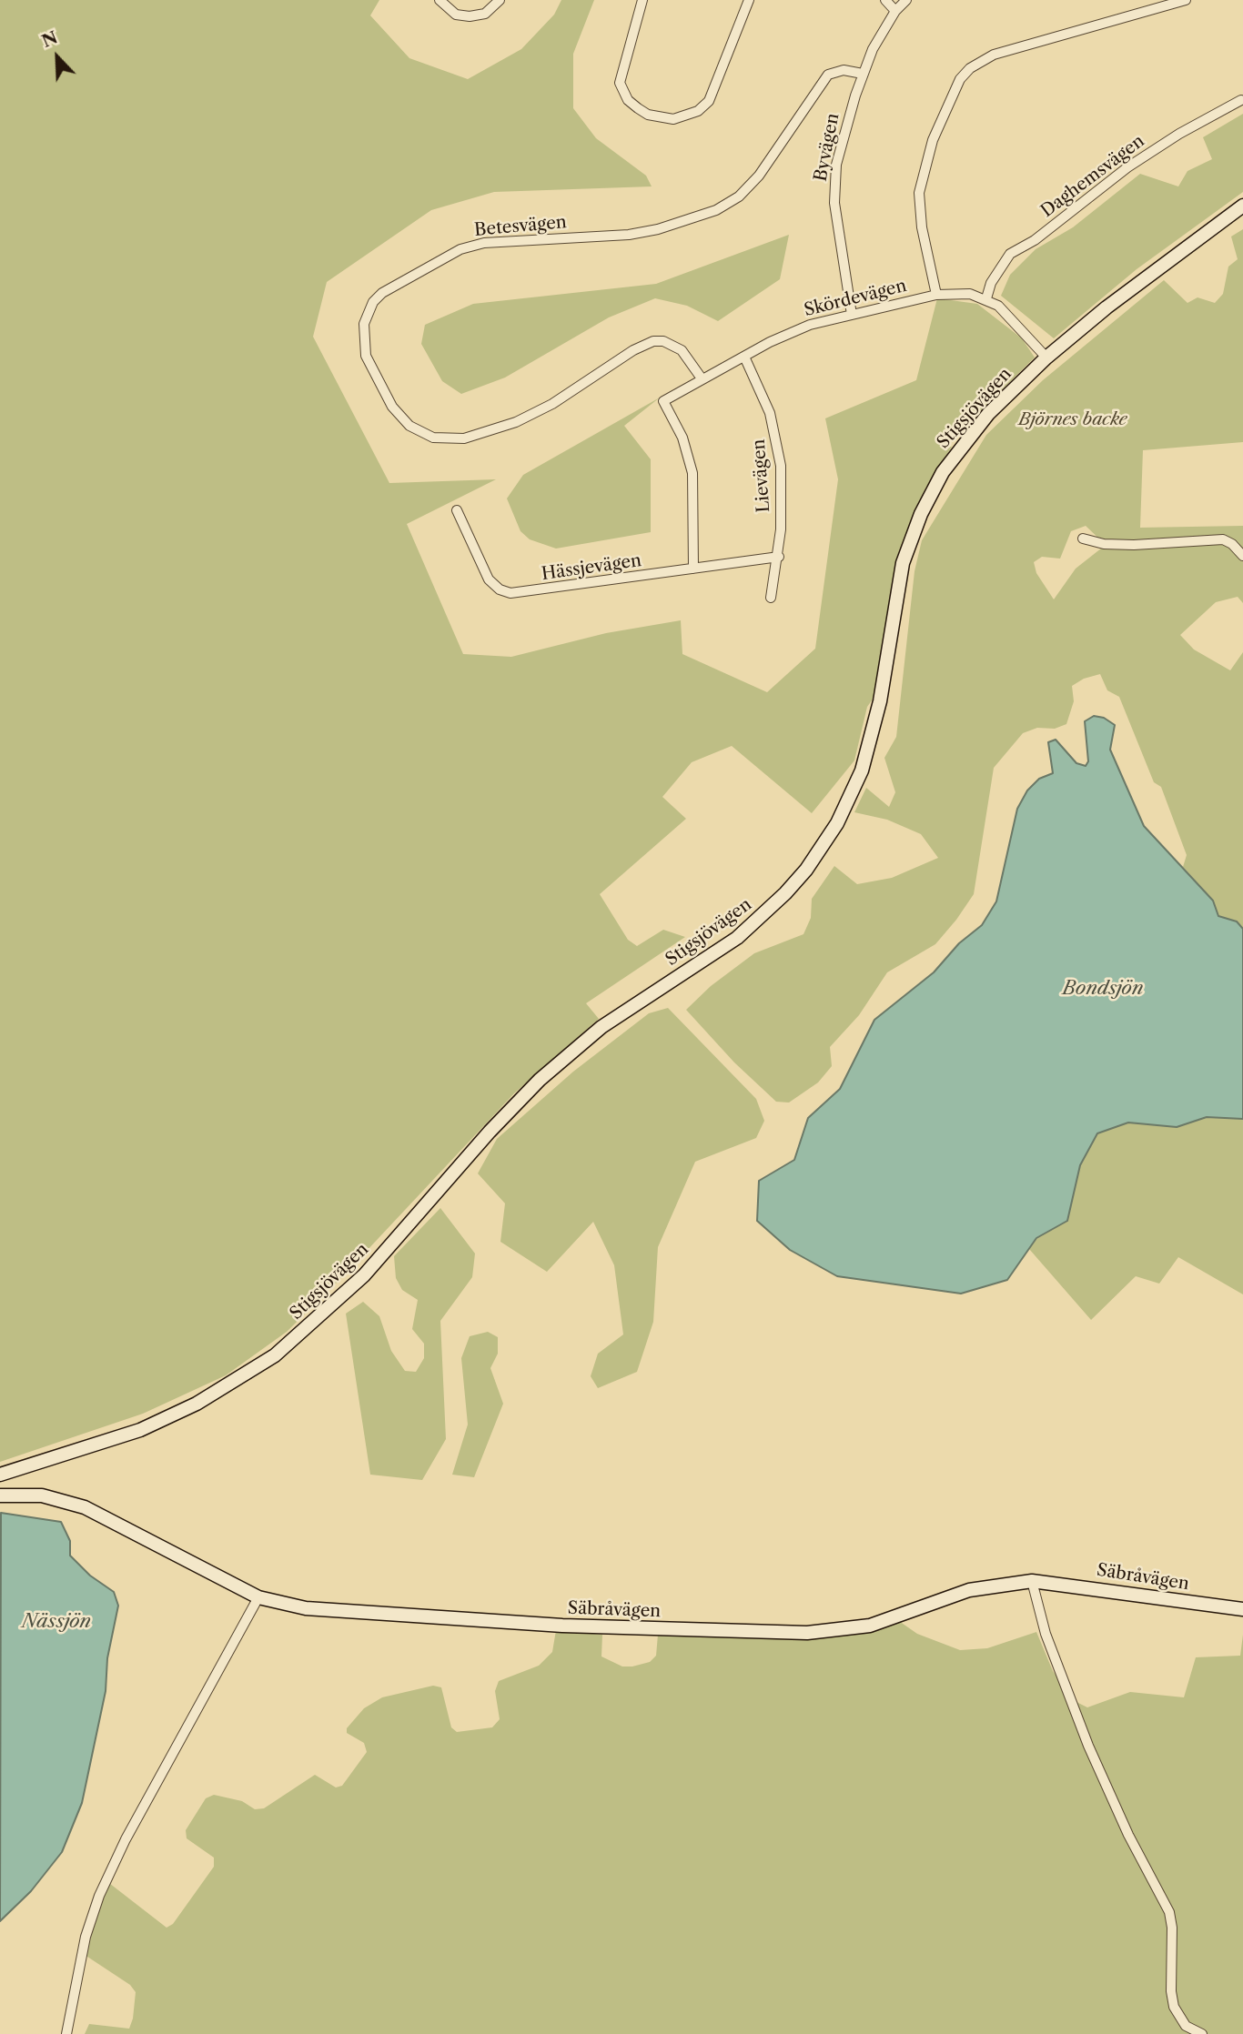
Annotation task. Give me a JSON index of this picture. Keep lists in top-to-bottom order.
{
  "streets": {
    "main road": ["Stigsjövägen", "Säbråvägen"],
    "street": [
      "Byvägen",
      "Daghemsvägen",
      "Betesvägen",
      "Skördevägen",
      "Lievägen",
      "Hässjevägen"
    ]
  },
  "crossings": [
    ["Byvägen", "Betesvägen"],
    ["Byvägen", "Skördevägen"],
    ["Daghemsvägen", "Skördevägen"],
    ["Betesvägen", "Skördevägen"],
    ["Skördevägen", "Stigsjövägen"],
    ["Skördevägen", "Lievägen"],
    ["Skördevägen", "Hässjevägen"],
    ["Lievägen", "Hässjevägen"]
  ],
  "water": ["Bondsjön", "Nässjön"],
  "parks": ["Björnes backe"],
  "north": "top left"
}
